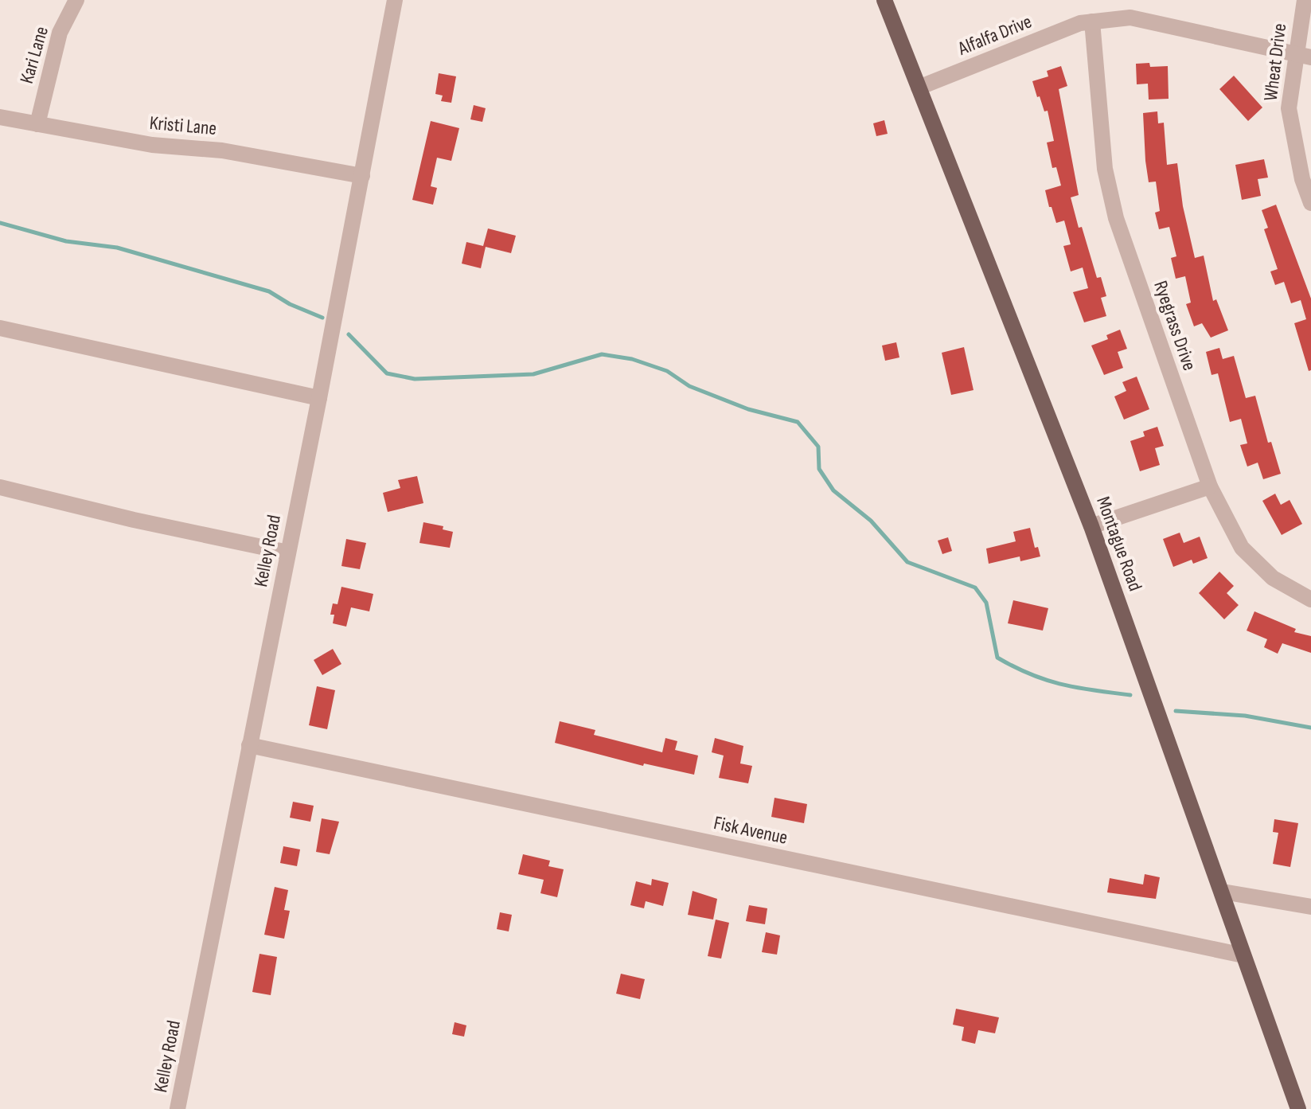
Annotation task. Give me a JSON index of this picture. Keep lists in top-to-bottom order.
{
  "streets": {
    "main road": ["Montague Road"],
    "street": [
      "Alfalfa Drive",
      "Kari Lane",
      "Wheat Drive",
      "Kristi Lane",
      "Ryegrass Drive",
      "Kelley Road",
      "Fisk Avenue"
    ]
  },
  "crossings": [
    ["Alfalfa Drive", "Wheat Drive"],
    ["Alfalfa Drive", "Ryegrass Drive"],
    ["Alfalfa Drive", "Montague Road"],
    ["Kari Lane", "Kristi Lane"],
    ["Kristi Lane", "Kelley Road"],
    ["Montague Road", "Fisk Avenue"],
    ["Kelley Road", "Fisk Avenue"]
  ]
}
